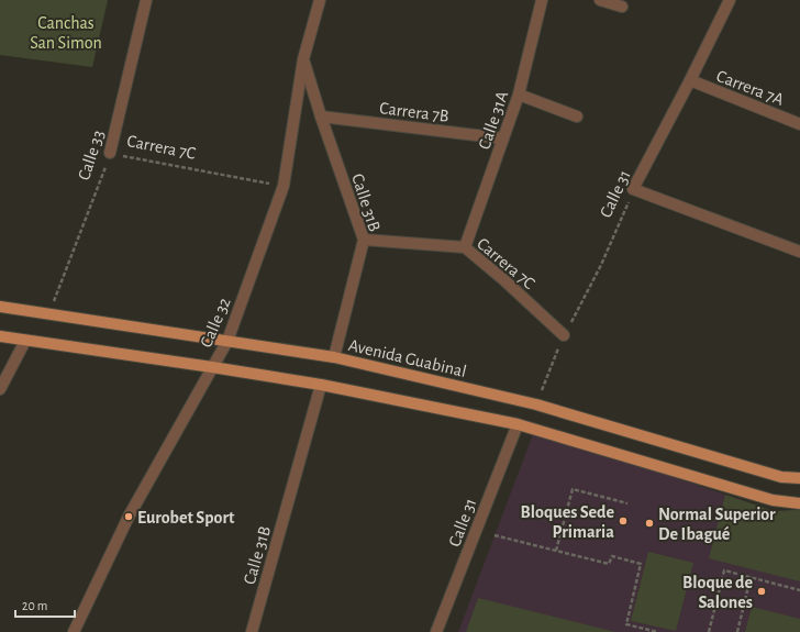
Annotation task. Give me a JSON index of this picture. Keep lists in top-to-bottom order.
{
  "streets": {
    "main road": ["Avenida Guabinal"],
    "street": [
      "Carrera 7A",
      "Carrera 7B",
      "Calle 31A",
      "Carrera 7C",
      "Calle 33",
      "Calle 31",
      "Calle 31B",
      "Calle 32"
    ]
  },
  "crossings": [
    ["Carrera 7A", "Calle 31"],
    ["Carrera 7B", "Calle 31A"],
    ["Carrera 7B", "Calle 31B"],
    ["Calle 31A", "Carrera 7C"],
    ["Carrera 7C", "Calle 33"],
    ["Carrera 7C", "Calle 31"],
    ["Carrera 7C", "Calle 31B"],
    ["Carrera 7C", "Calle 32"],
    ["Calle 33", "Avenida Guabinal"],
    ["Calle 31", "Avenida Guabinal"],
    ["Calle 31B", "Calle 32"],
    ["Calle 31B", "Avenida Guabinal"],
    ["Calle 32", "Avenida Guabinal"]
  ],
  "parks": ["Canchas San Simon"],
  "places": [
    "Eurobet Sport",
    "Bloques Sede Primaria",
    "Normal Superior De Ibagué",
    "Bloque de Salones"
  ],
  "scale_bar": "20 m"
}
